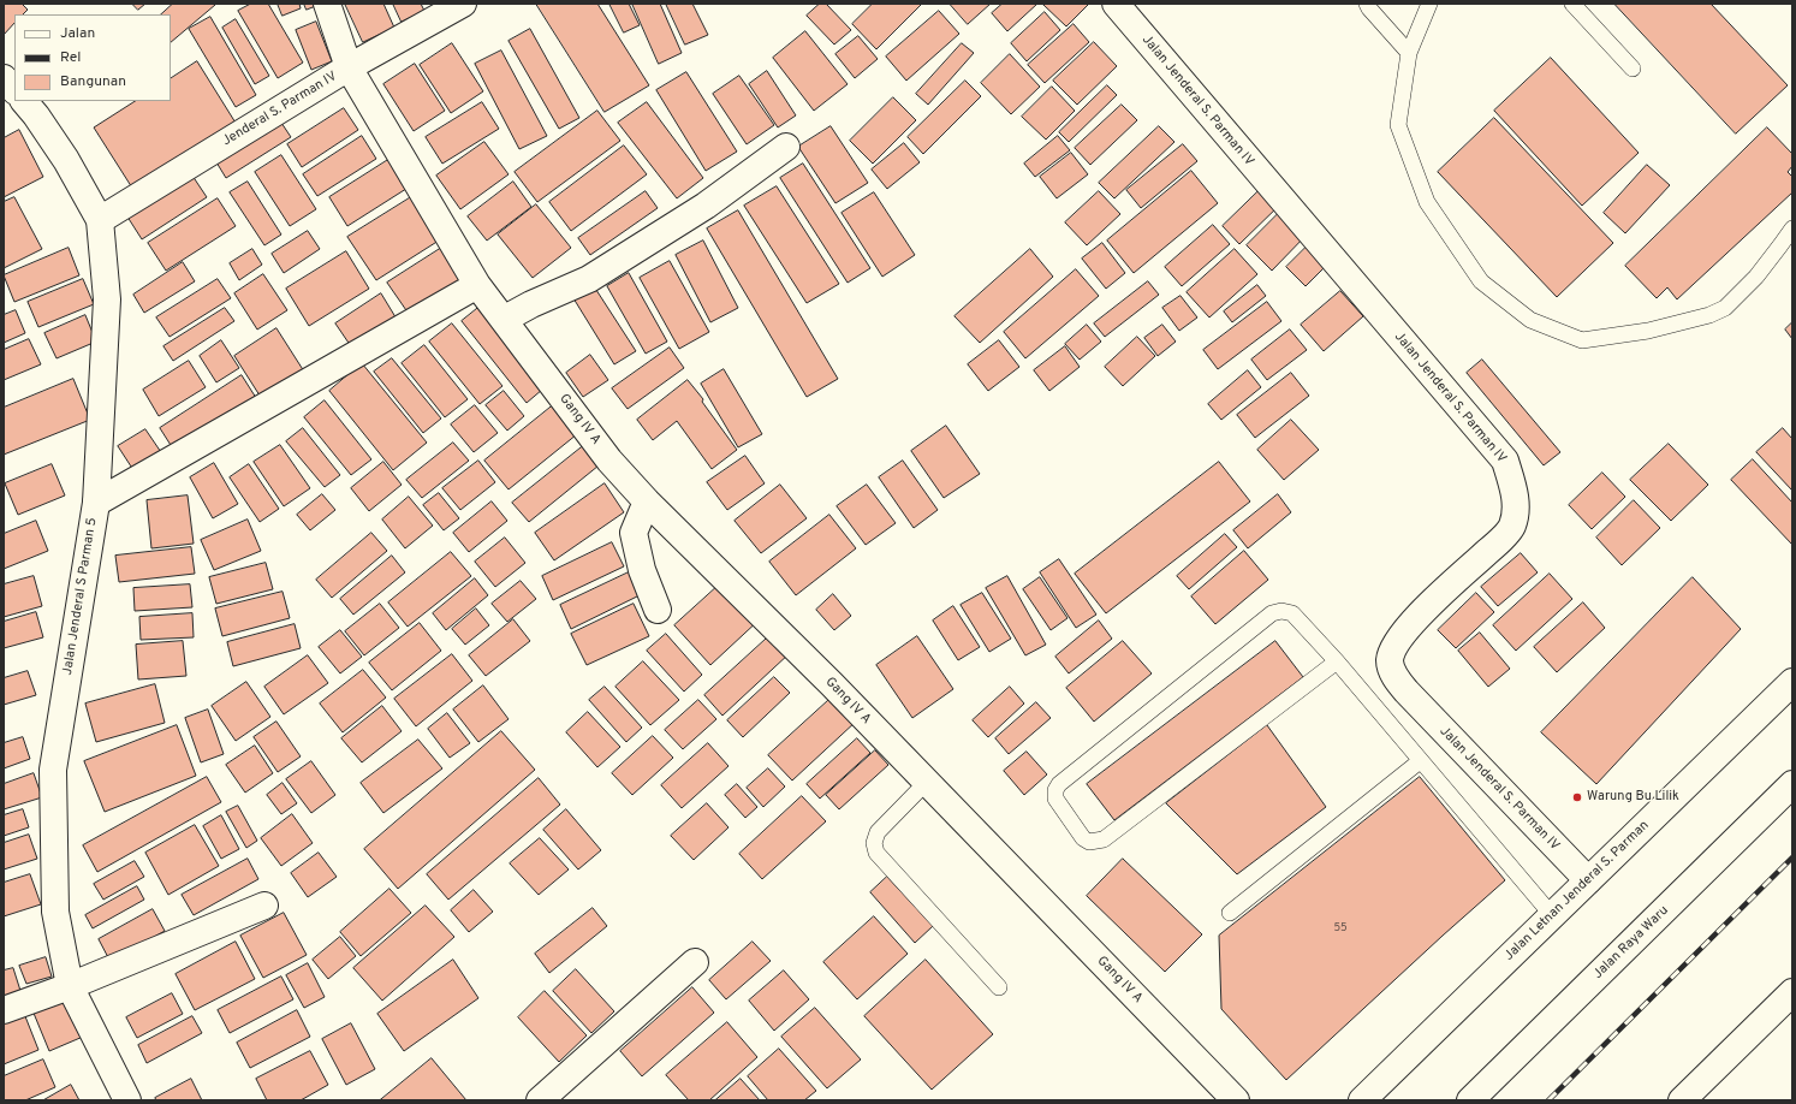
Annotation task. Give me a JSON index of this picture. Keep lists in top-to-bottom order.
{
  "streets": {
    "main road": [
      "Jalan Jenderal S. Parman IV",
      "Jenderal S. Parman IV",
      "Gang IV A",
      "Jalan Jenderal S Parman 5",
      "Jalan Letnan Jenderal S. Parman",
      "Jalan Raya Waru"
    ]
  },
  "crossings": [
    ["Jalan Jenderal S. Parman IV", "Jalan Letnan Jenderal S. Parman"],
    ["Jenderal S. Parman IV", "Gang IV A"],
    ["Jenderal S. Parman IV", "Jalan Jenderal S Parman 5"]
  ],
  "places": ["Warung Bu Lilik"],
  "house_numbers": ["55"],
  "legend": ["Jalan", "Rel", "Bangunan"]
}
